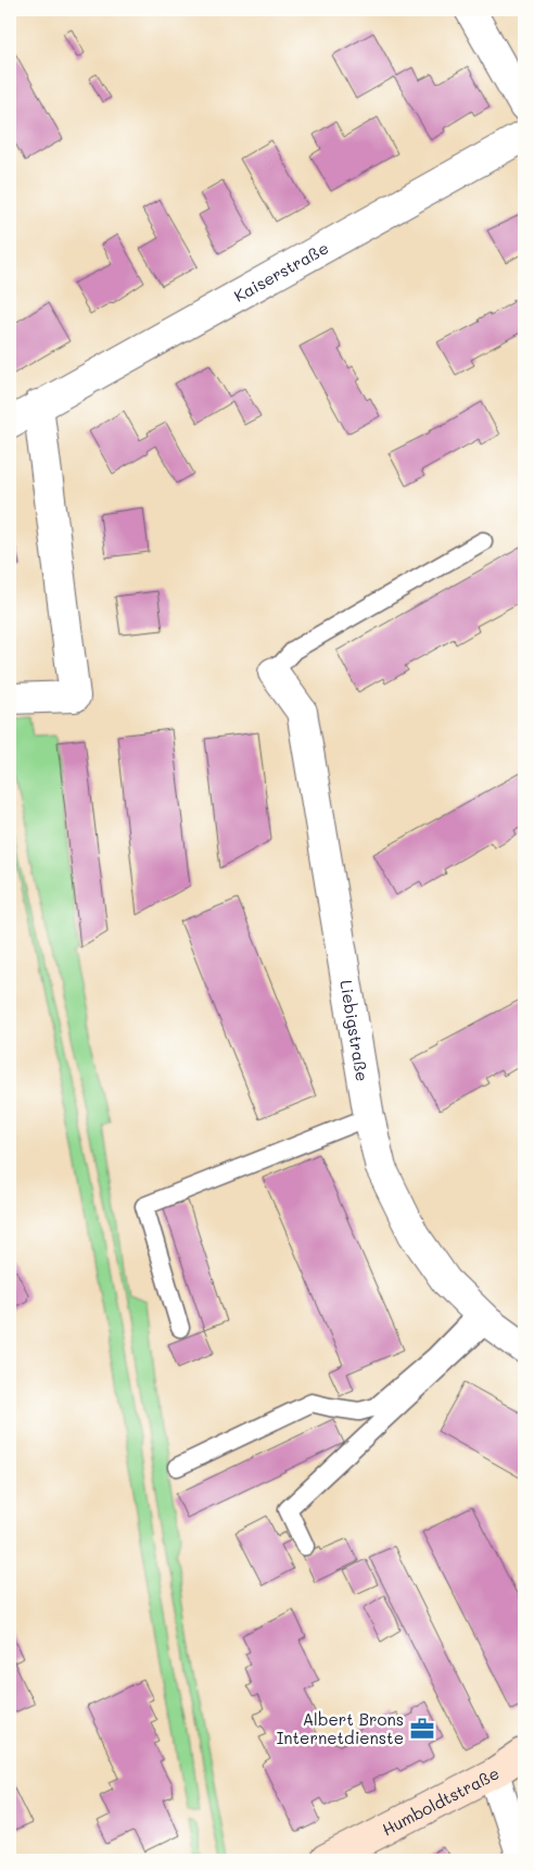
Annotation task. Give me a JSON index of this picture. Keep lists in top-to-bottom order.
{
  "streets": {
    "street": ["Kaiserstraße", "Liebigstraße", "Humboldtstraße"]
  },
  "places": {
    "office": ["Albert Brons Internetdienste"]
  }
}
